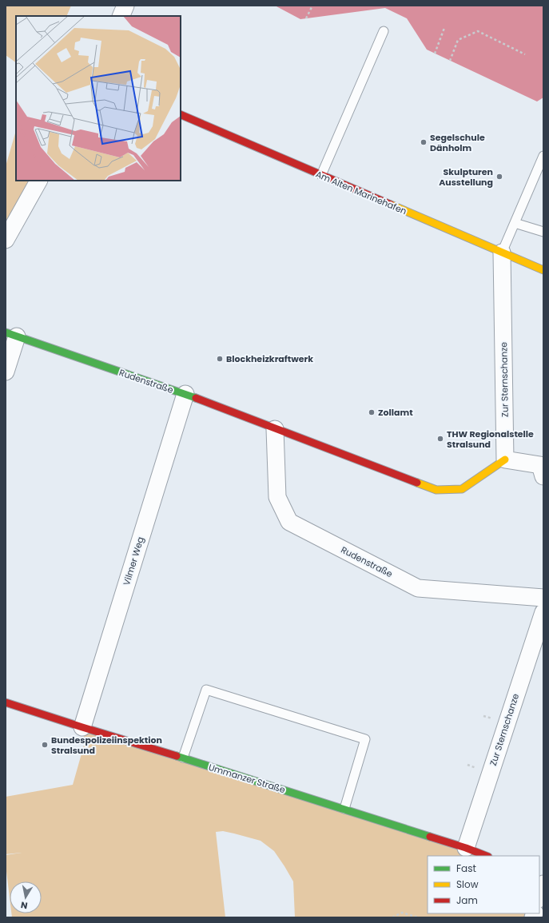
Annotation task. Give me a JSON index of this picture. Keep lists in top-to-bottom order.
{
  "streets": {
    "street": [
      "Am Alten Marinehafen",
      "Zur Sternschanze",
      "Rudenstraße",
      "Vilmer Weg",
      "Ummanzer Straße"
    ]
  },
  "crossings": [
    ["Am Alten Marinehafen", "Zur Sternschanze"],
    ["Zur Sternschanze", "Rudenstraße"],
    ["Zur Sternschanze", "Ummanzer Straße"],
    ["Rudenstraße", "Vilmer Weg"],
    ["Vilmer Weg", "Ummanzer Straße"]
  ],
  "places": [
    "Segelschule Dänholm",
    "Skulpturen Ausstellung",
    "Blockheizkraftwerk",
    "Zollamt",
    "THW Regionalstelle Stralsund",
    "Bundespolizeiinspektion Stralsund"
  ],
  "legend": ["Fast", "Slow", "Jam"],
  "north": "bottom"
}
